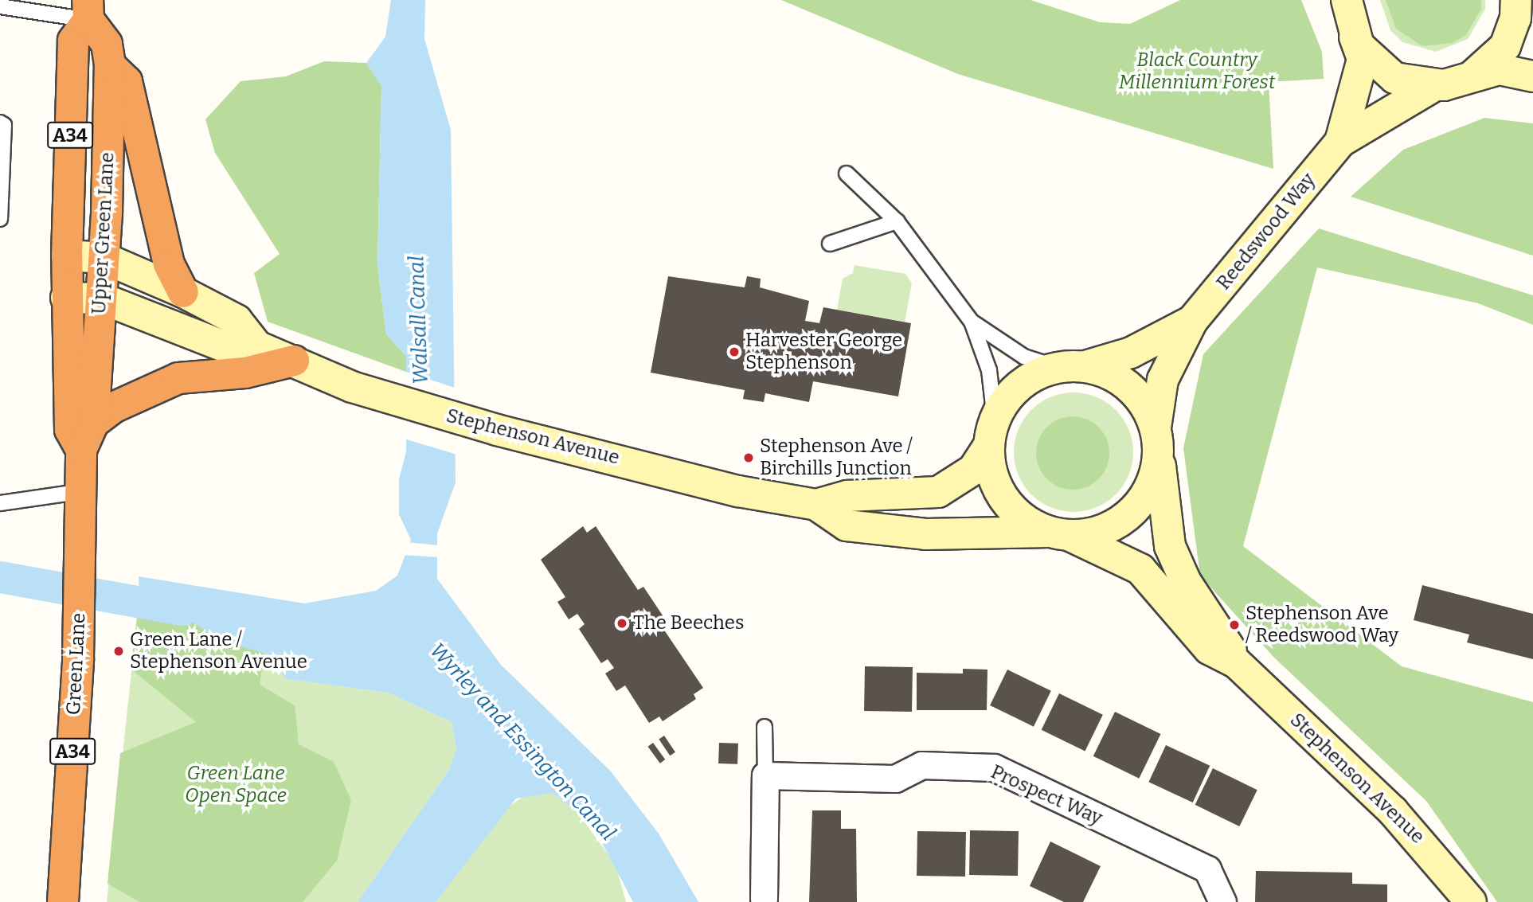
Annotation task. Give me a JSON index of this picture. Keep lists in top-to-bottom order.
{
  "streets": {
    "highway": ["A34", "Upper Green Lane", "Green Lane"],
    "street": ["Reedswood Way", "Stephenson Avenue", "Prospect Way"]
  },
  "crossings": [
    ["Reedswood Way", "Stephenson Avenue"],
    ["Upper Green Lane", "Stephenson Avenue"],
    ["Upper Green Lane", "Green Lane"]
  ],
  "water": ["Walsall Canal", "Wyrley and Essington Canal"],
  "parks": ["Black Country Millennium Forest", "Green Lane Open Space"],
  "places": [
    "Harvester George Stephenson",
    "Stephenson Ave / Birchills Junction",
    "The Beeches",
    "Stephenson Ave / Reedswood Way",
    "Green Lane / Stephenson Avenue"
  ]
}
